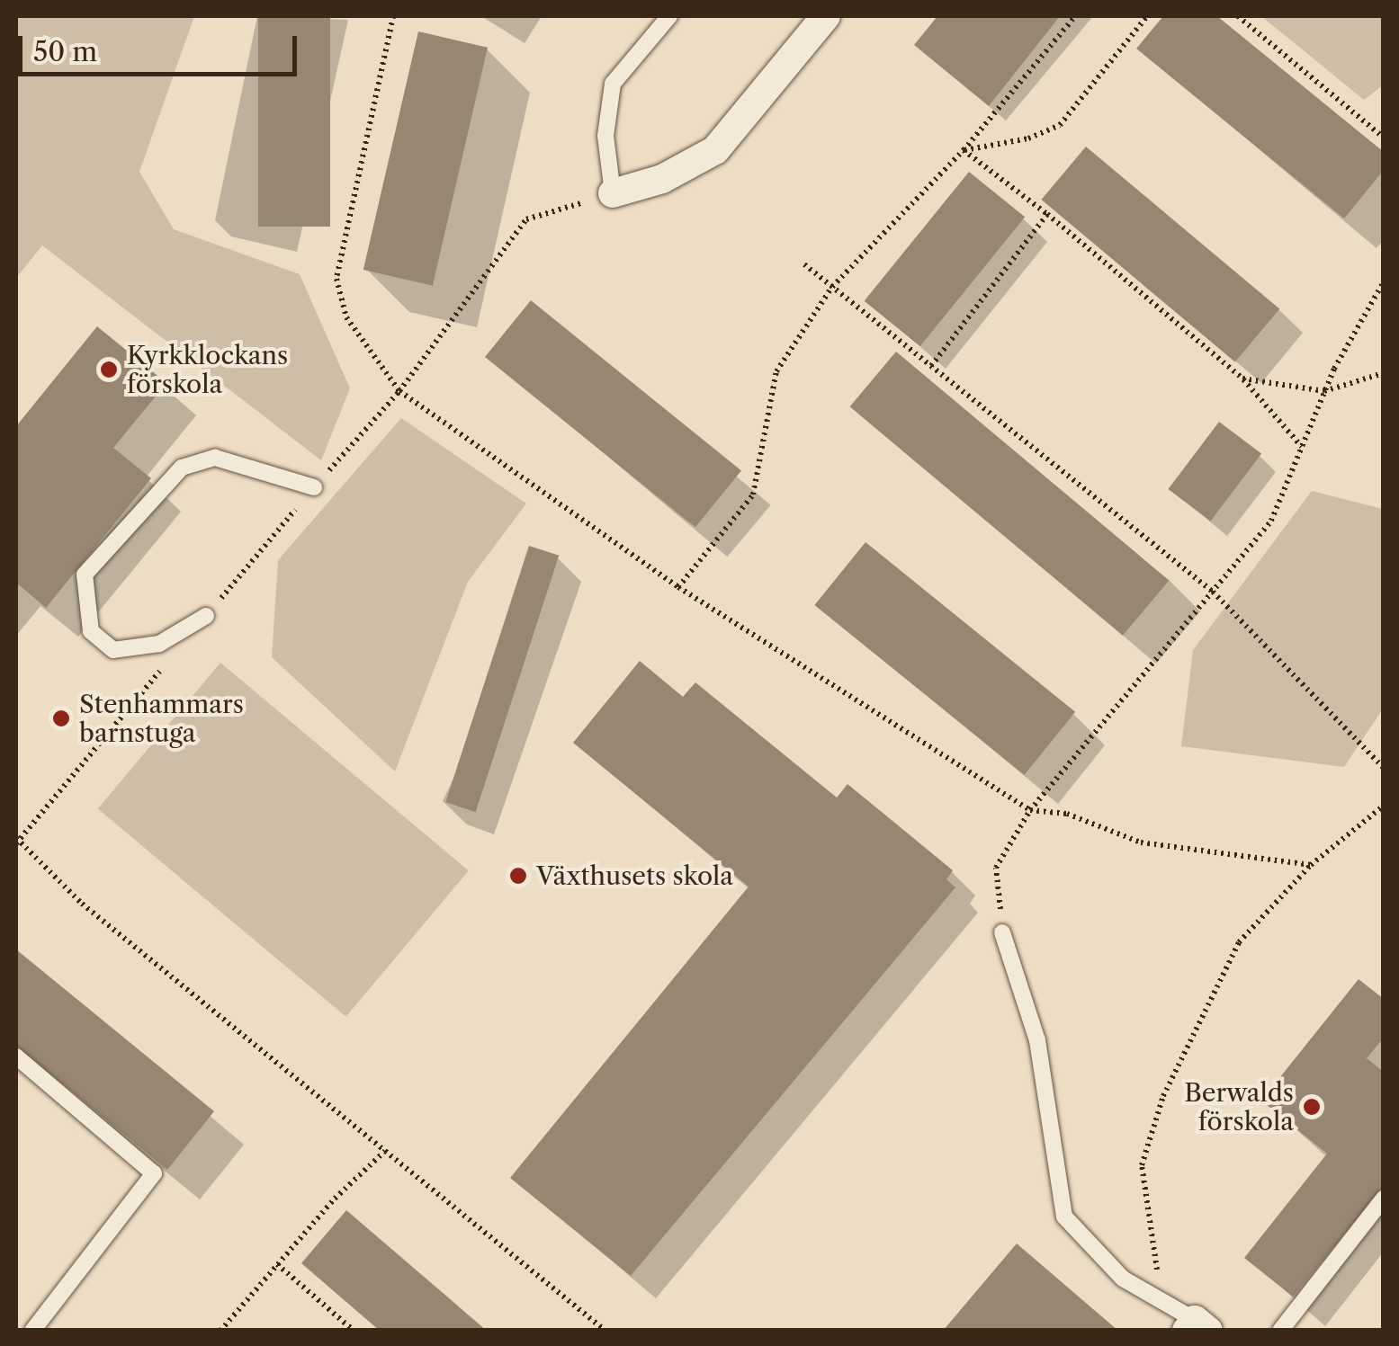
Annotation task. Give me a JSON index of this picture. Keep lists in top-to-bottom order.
{
  "places": [
    "Kyrkklockans förskola",
    "Stenhammars barnstuga",
    "Växthusets skola",
    "Berwalds förskola"
  ],
  "scale_bar": "50 m"
}
